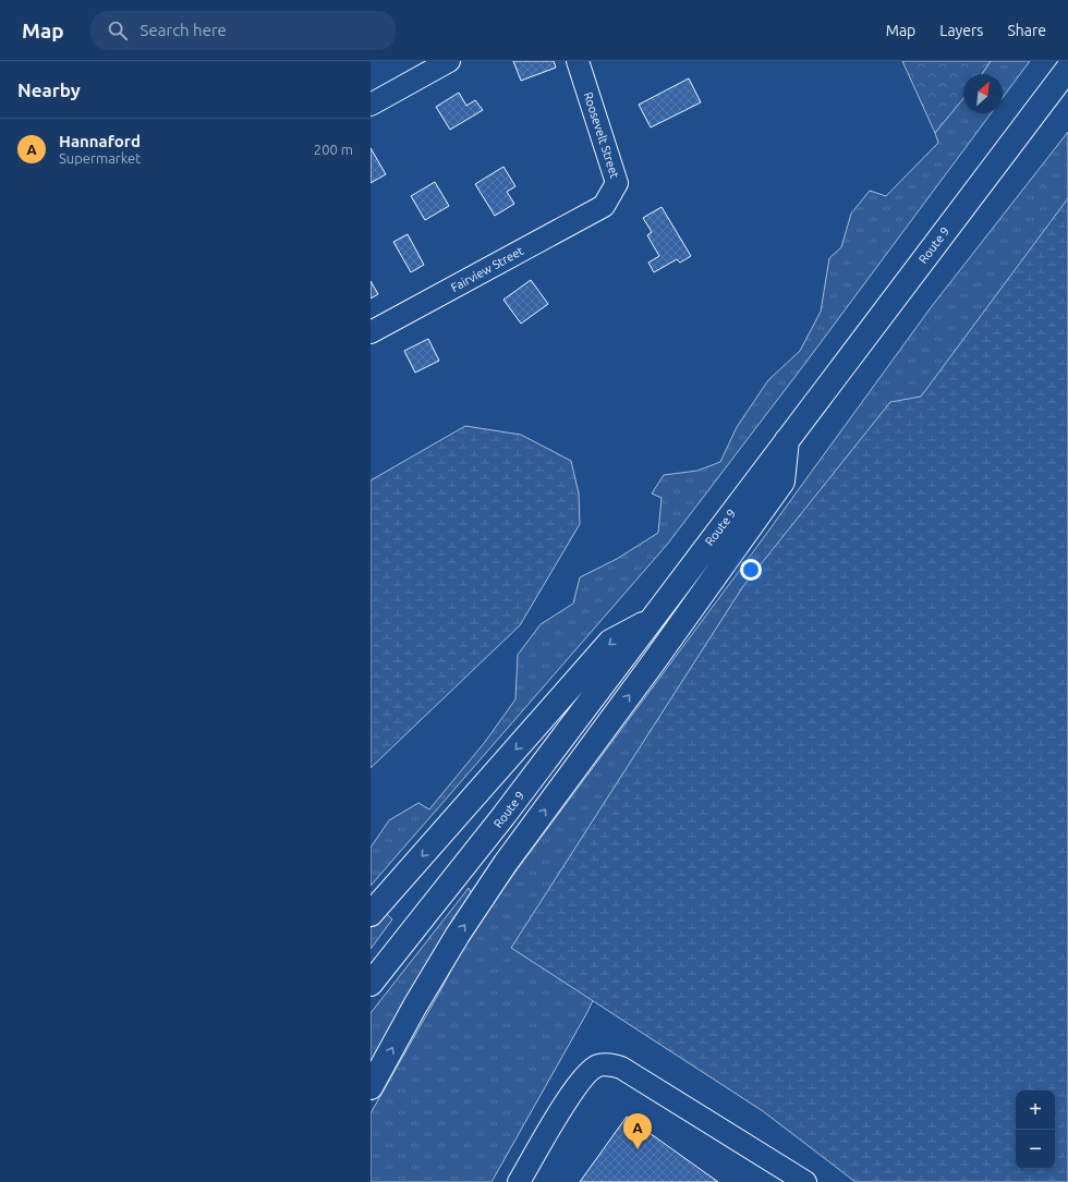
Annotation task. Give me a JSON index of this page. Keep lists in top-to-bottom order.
{
  "streets": {
    "highway": ["Route 9"],
    "street": ["Roosevelt Street", "Fairview Street"]
  },
  "crossings": [
    ["Roosevelt Street", "Fairview Street"]
  ],
  "north": "top right",
  "page": {
    "header": "Map",
    "search": "Search here",
    "nav": ["Map", "Layers", "Share"],
    "heading": "Nearby",
    "list": [
      {
        "mark": "A",
        "name": "Hannaford",
        "note": "Supermarket",
        "value": "200 m"
      }
    ],
    "map_buttons": ["+", "−"],
    "pins": "A"
  }
}
